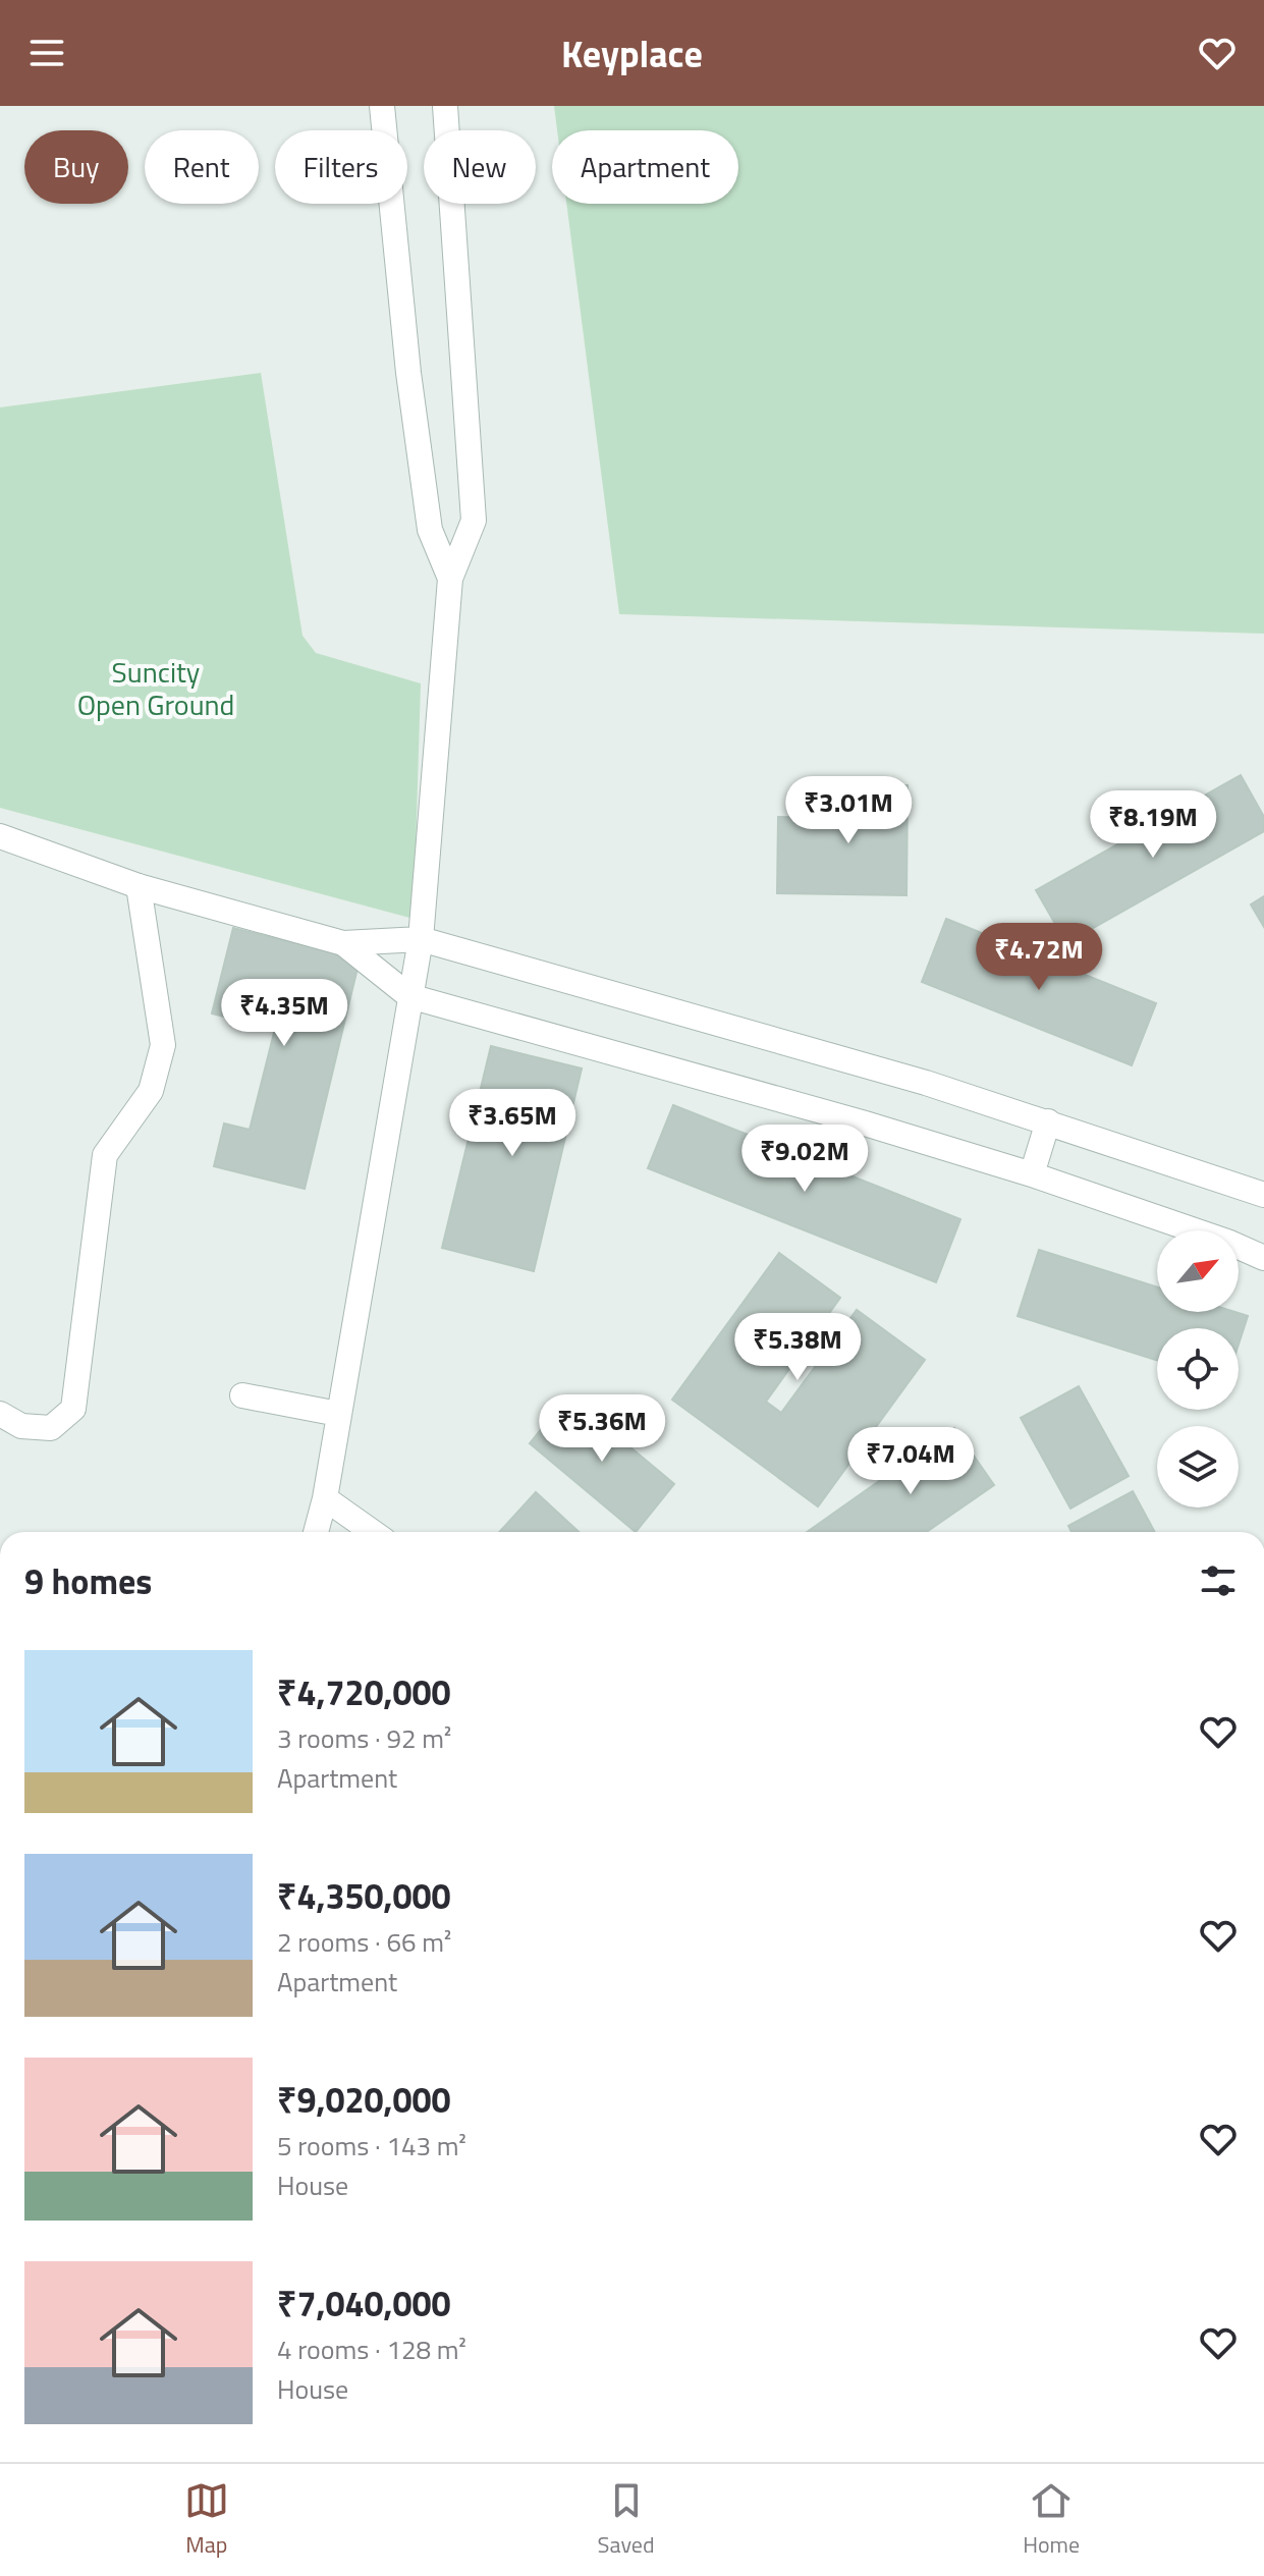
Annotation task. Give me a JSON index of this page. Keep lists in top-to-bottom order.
{
  "parks": ["Suncity Open Ground"],
  "north": "top right",
  "page": {
    "header": "Keyplace",
    "chip": [
      "Buy",
      "Rent",
      "Filters",
      "New",
      "Apartment"
    ],
    "price": [
      "₹3.01M",
      "₹8.19M",
      "₹4.72M",
      "₹4.35M",
      "₹3.65M",
      "₹9.02M",
      "₹5.38M",
      "₹5.36M",
      "₹7.04M"
    ],
    "heading": "9 homes",
    "list": [
      {
        "name": "₹4,720,000",
        "note": "3 rooms · 92 m² · Apartment"
      },
      {
        "name": "₹4,350,000",
        "note": "2 rooms · 66 m² · Apartment"
      },
      {
        "name": "₹9,020,000",
        "note": "5 rooms · 143 m² · House"
      },
      {
        "name": "₹7,040,000",
        "note": "4 rooms · 128 m² · House"
      }
    ],
    "tabs": ["Map", "Saved", "Home"]
  }
}
